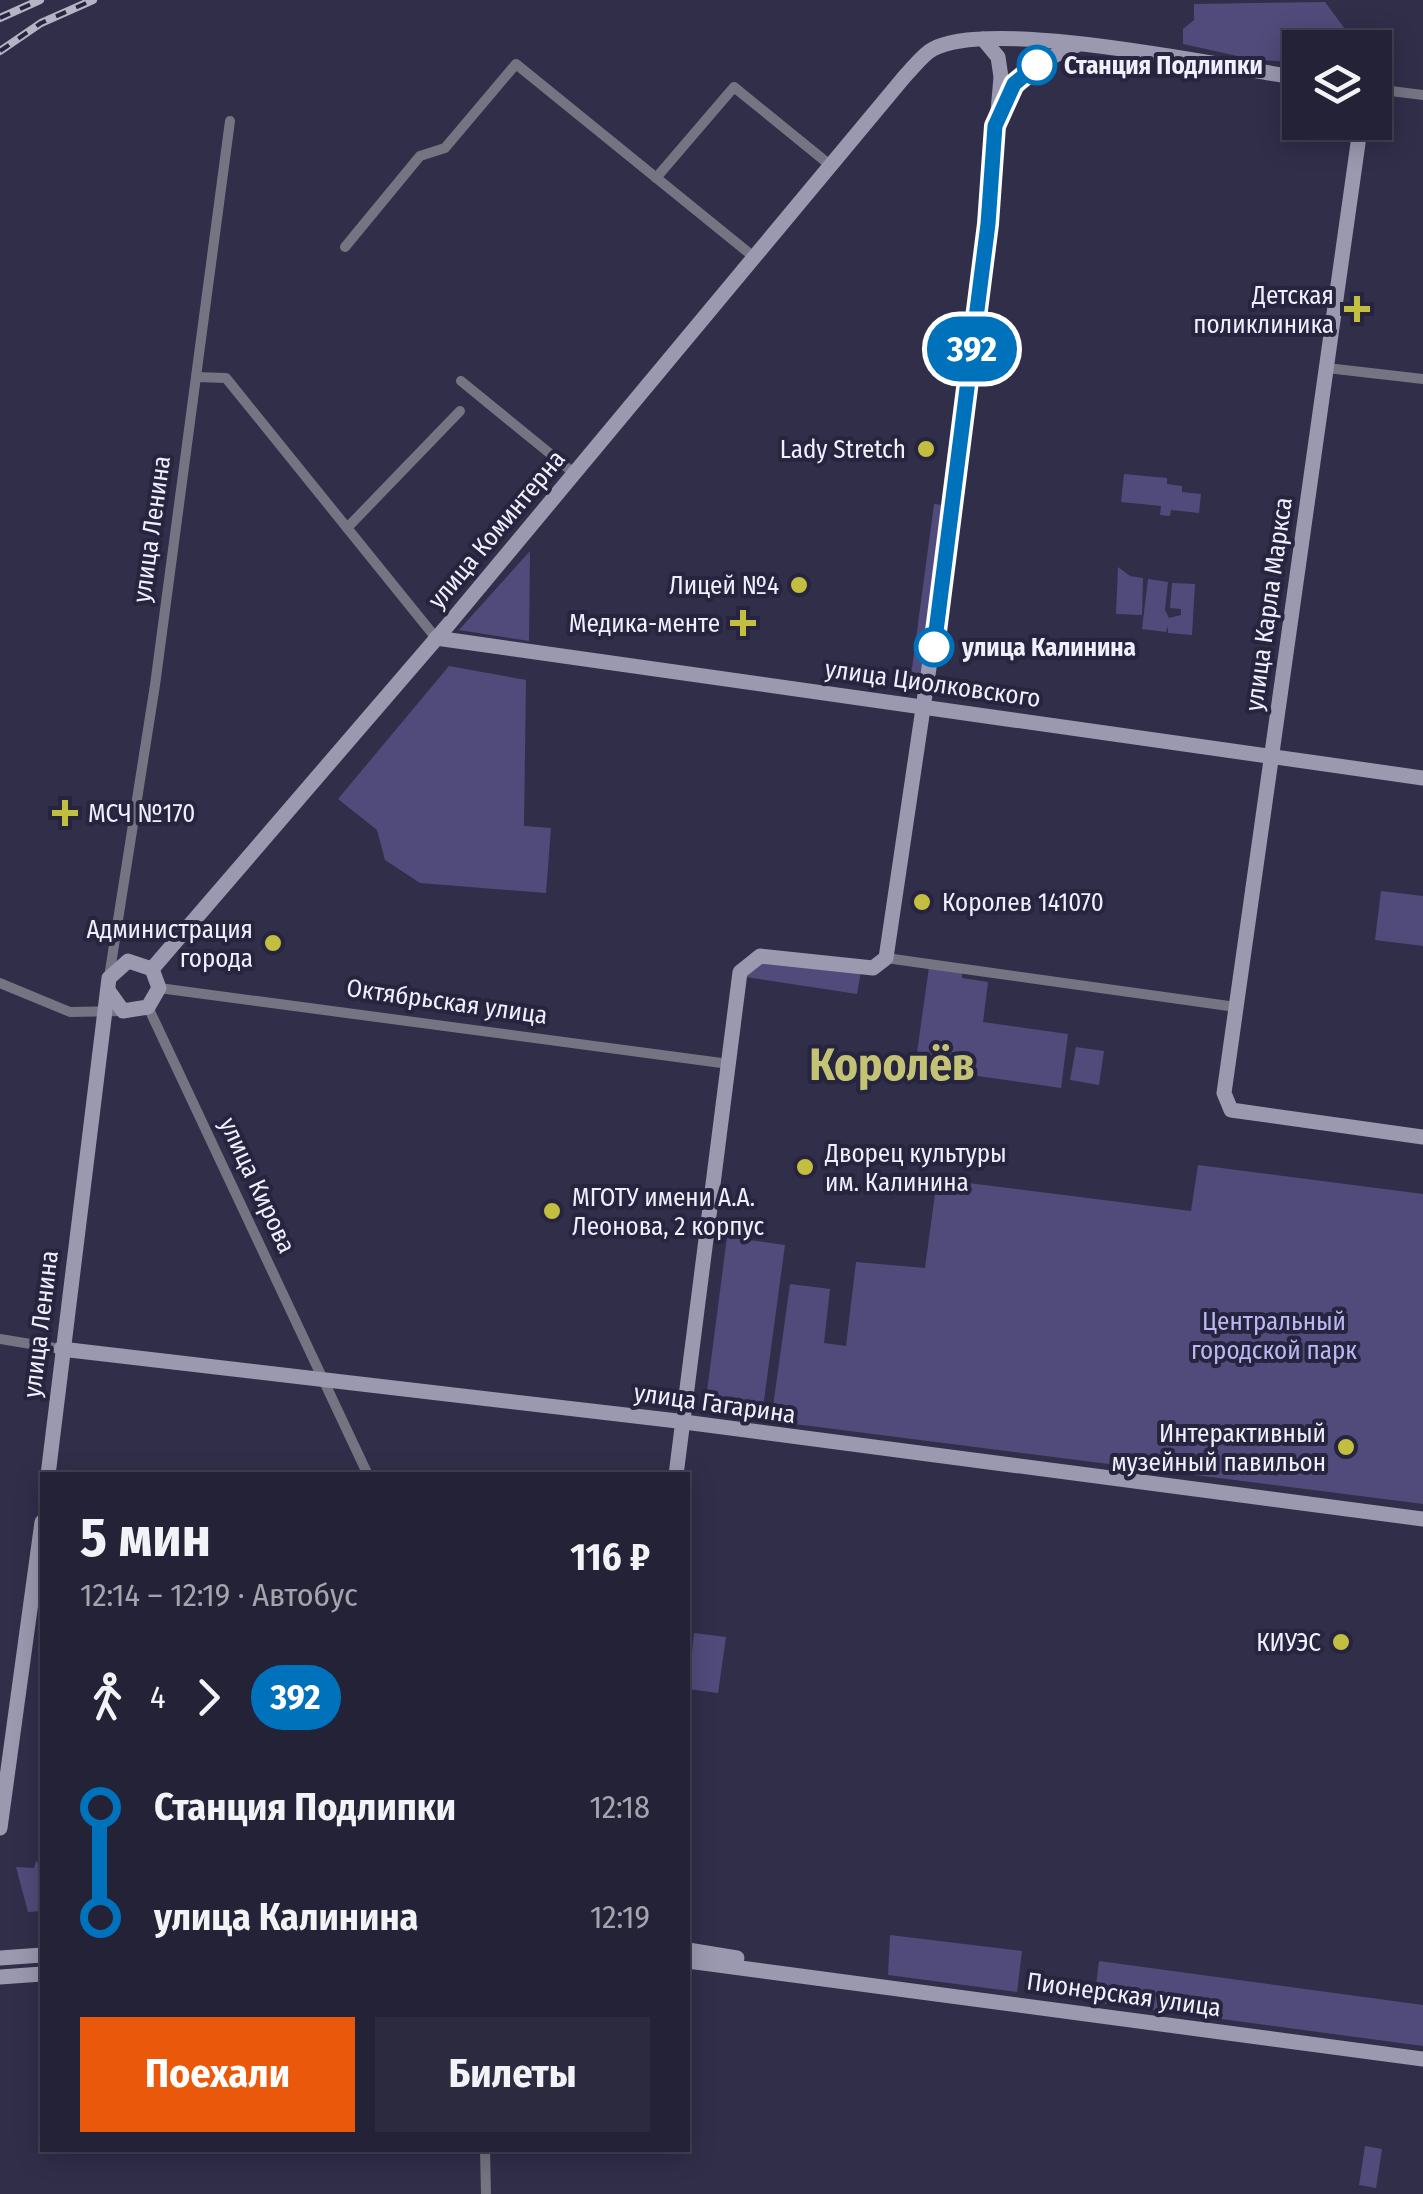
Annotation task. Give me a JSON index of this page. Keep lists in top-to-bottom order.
{
  "streets": {
    "street": [
      "улица Ленина",
      "улица Коминтерна",
      "улица Карла Маркса",
      "улица Циолковского",
      "Октябрьская улица",
      "улица Кирова",
      "улица Гагарина",
      "Пионерская улица"
    ]
  },
  "crossings": [
    ["улица Ленина", "улица Коминтерна"],
    ["улица Ленина", "Октябрьская улица"],
    ["улица Ленина", "улица Кирова"],
    ["улица Ленина", "улица Гагарина"],
    ["улица Коминтерна", "улица Циолковского"],
    ["улица Коминтерна", "Октябрьская улица"],
    ["улица Коминтерна", "улица Кирова"],
    ["улица Карла Маркса", "улица Циолковского"],
    ["Октябрьская улица", "улица Кирова"],
    ["улица Кирова", "улица Гагарина"]
  ],
  "districts": ["Королёв"],
  "parks": ["Центральный городской парк"],
  "places": {
    "other": [
      "Станция Подлипки",
      "Lady Stretch",
      "Лицей №4",
      "улица Калинина",
      "Королев 141070",
      "Администрация города",
      "Дворец культуры им. Калинина",
      "МГОТУ имени А.А. Леонова, 2 корпус",
      "Интерактивный музейный павильон",
      "КИУЭС"
    ],
    "health": ["Детская поликлиника", "Медика-менте", "МСЧ №170"]
  },
  "lines": ["bus line 392"],
  "page": {
    "on_map": "392",
    "heading": ["5 мин", "12:14 – 12:19 · Автобус", "116 ₽"],
    "legs": ["4", "392"],
    "list": [
      {
        "name": "Станция Подлипки",
        "value": "12:18"
      },
      {
        "name": "улица Калинина",
        "value": "12:19"
      }
    ],
    "buttons": ["Поехали", "Билеты"]
  }
}
